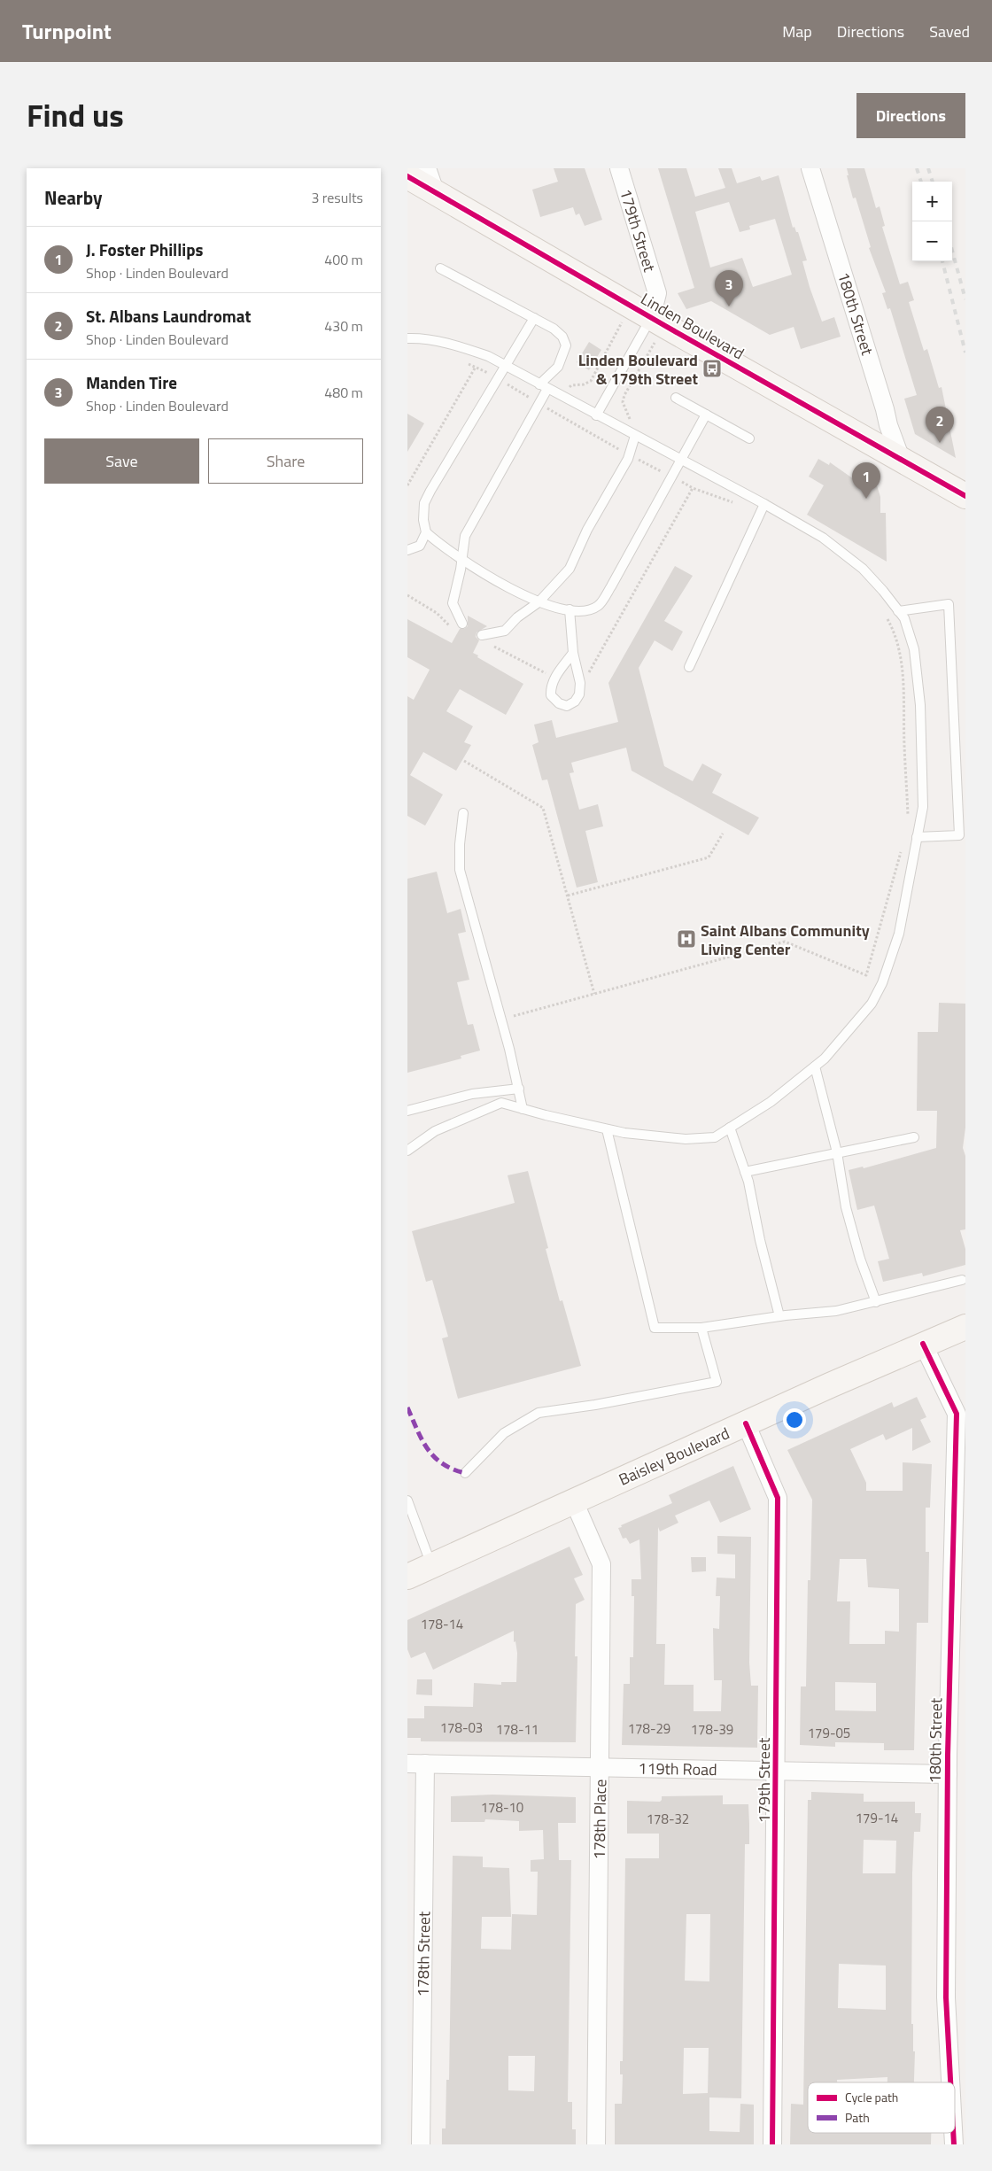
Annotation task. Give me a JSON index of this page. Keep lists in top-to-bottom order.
{
  "streets": {
    "main road": ["Linden Boulevard", "Baisley Boulevard"],
    "street": [
      "179th Street",
      "180th Street",
      "119th Road",
      "178th Place",
      "178th Street"
    ]
  },
  "crossings": [
    ["179th Street", "Linden Boulevard"],
    ["179th Street", "Baisley Boulevard"],
    ["179th Street", "119th Road"],
    ["180th Street", "Linden Boulevard"],
    ["180th Street", "Baisley Boulevard"],
    ["180th Street", "119th Road"],
    ["Baisley Boulevard", "178th Place"],
    ["119th Road", "178th Place"],
    ["119th Road", "178th Street"]
  ],
  "places": {
    "bus stop": ["Linden Boulevard & 179th Street"],
    "hospital": ["Saint Albans Community Living Center"]
  },
  "house_numbers": [
    "178-14",
    "178-03",
    "178-29",
    "178-11",
    "178-39",
    "179-05",
    "178-10",
    "179-14",
    "178-32"
  ],
  "legend": ["Cycle path", "Path"],
  "page": {
    "header": "Turnpoint",
    "nav": ["Map", "Directions", "Saved"],
    "title": "Find us",
    "buttons": [
      "Directions",
      ["Save", "Share"]
    ],
    "heading": ["Nearby", "3 results"],
    "map_buttons": ["+", "−"],
    "list": [
      {
        "mark": "1",
        "name": "J. Foster Phillips",
        "note": "Shop · Linden Boulevard",
        "value": "400 m"
      },
      {
        "mark": "2",
        "name": "St. Albans Laundromat",
        "note": "Shop · Linden Boulevard",
        "value": "430 m"
      },
      {
        "mark": "3",
        "name": "Manden Tire",
        "note": "Shop · Linden Boulevard",
        "value": "480 m"
      }
    ],
    "pins": ["3", "2", "1"]
  }
}
